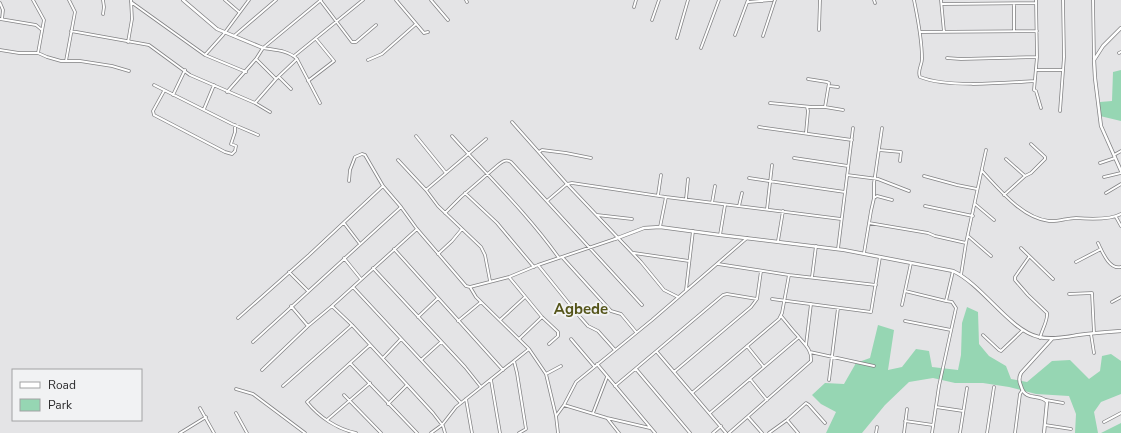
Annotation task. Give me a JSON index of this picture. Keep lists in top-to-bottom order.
{
  "districts": ["Agbede"],
  "legend": ["Road", "Park"]
}
